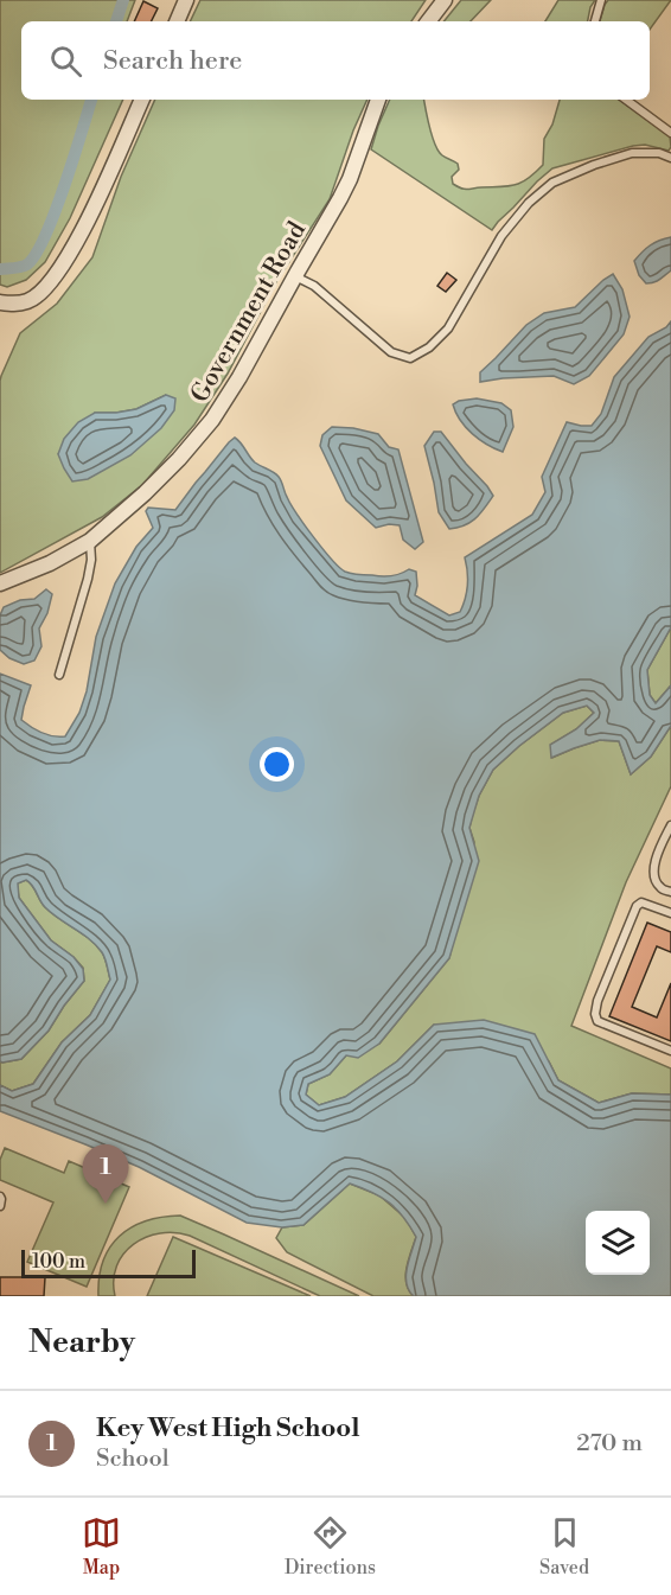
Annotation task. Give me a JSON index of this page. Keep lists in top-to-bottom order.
{
  "streets": {
    "street": ["Government Road"]
  },
  "scale_bar": "100 m",
  "page": {
    "search": "Search here",
    "pins": "1",
    "scale": "100 m",
    "heading": "Nearby",
    "list": [
      {
        "mark": "1",
        "name": "Key West High School",
        "note": "School",
        "value": "270 m"
      }
    ],
    "nav": ["Map", "Directions", "Saved"]
  }
}
